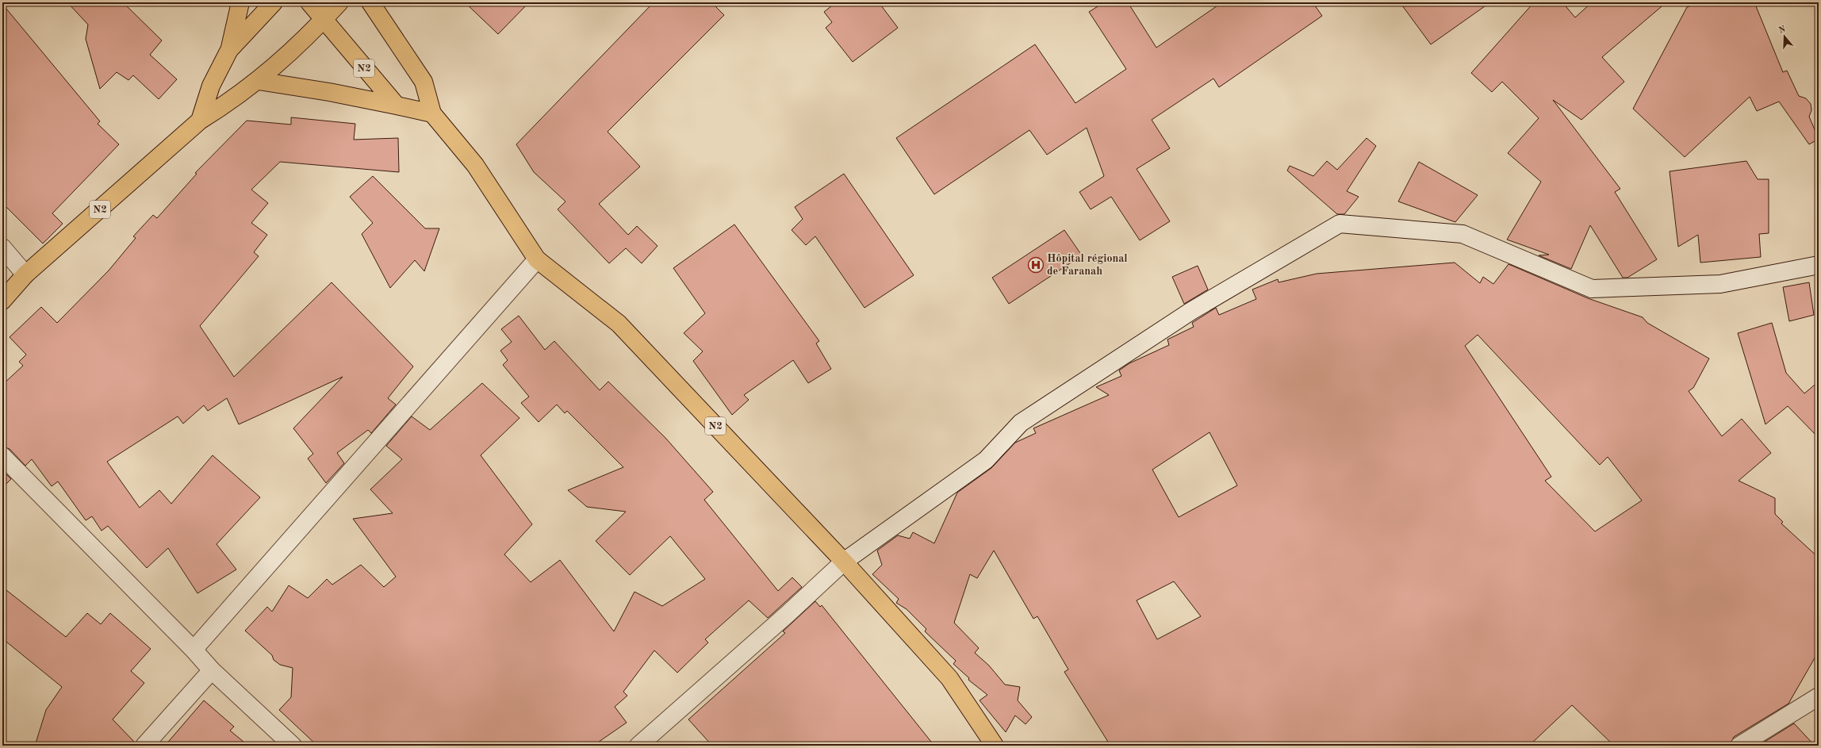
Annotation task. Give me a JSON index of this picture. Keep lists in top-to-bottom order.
{
  "streets": {
    "highway": ["N2"]
  },
  "places": {
    "hospital": ["Hôpital régional de Faranah"]
  },
  "north": "top"
}
